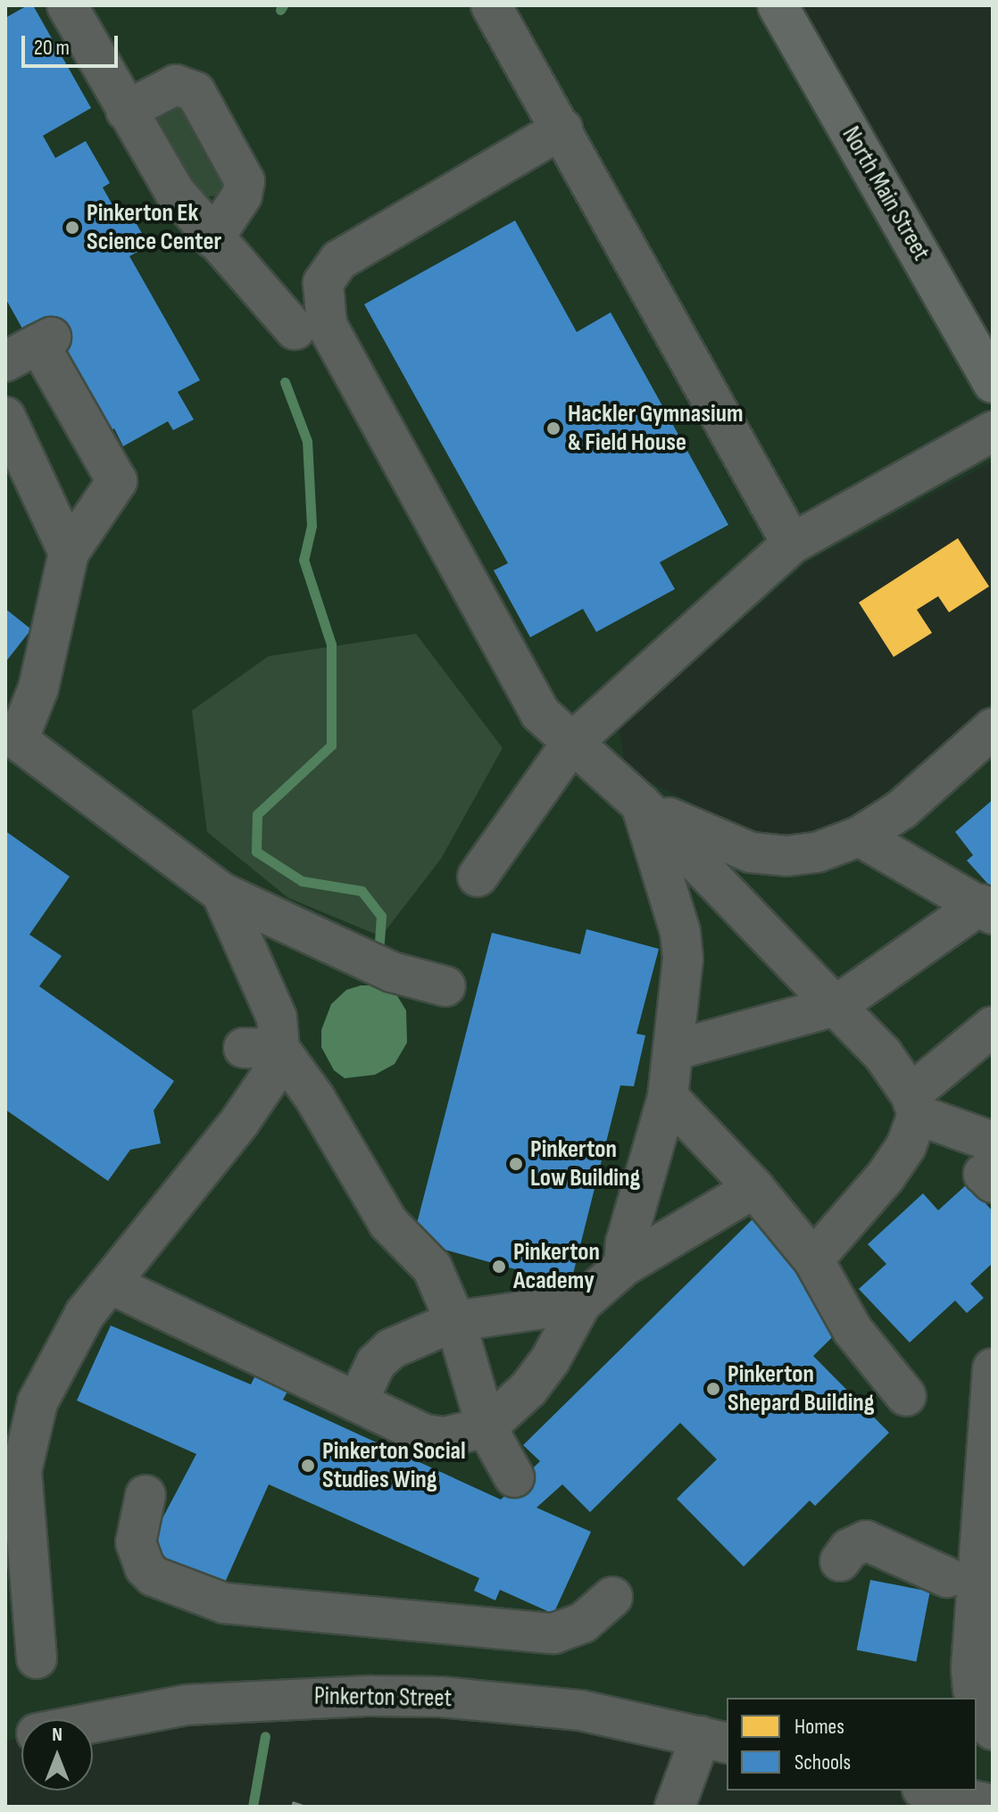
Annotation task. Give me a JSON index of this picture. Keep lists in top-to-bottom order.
{
  "streets": {
    "main road": ["North Main Street"],
    "street": ["Pinkerton Street"]
  },
  "places": [
    "Pinkerton Ek Science Center",
    "Hackler Gymnasium & Field House",
    "Pinkerton Low Building",
    "Pinkerton Academy",
    "Pinkerton Shepard Building",
    "Pinkerton Social Studies Wing"
  ],
  "legend": ["Homes", "Schools"],
  "scale_bar": "20 m",
  "north": "top"
}
